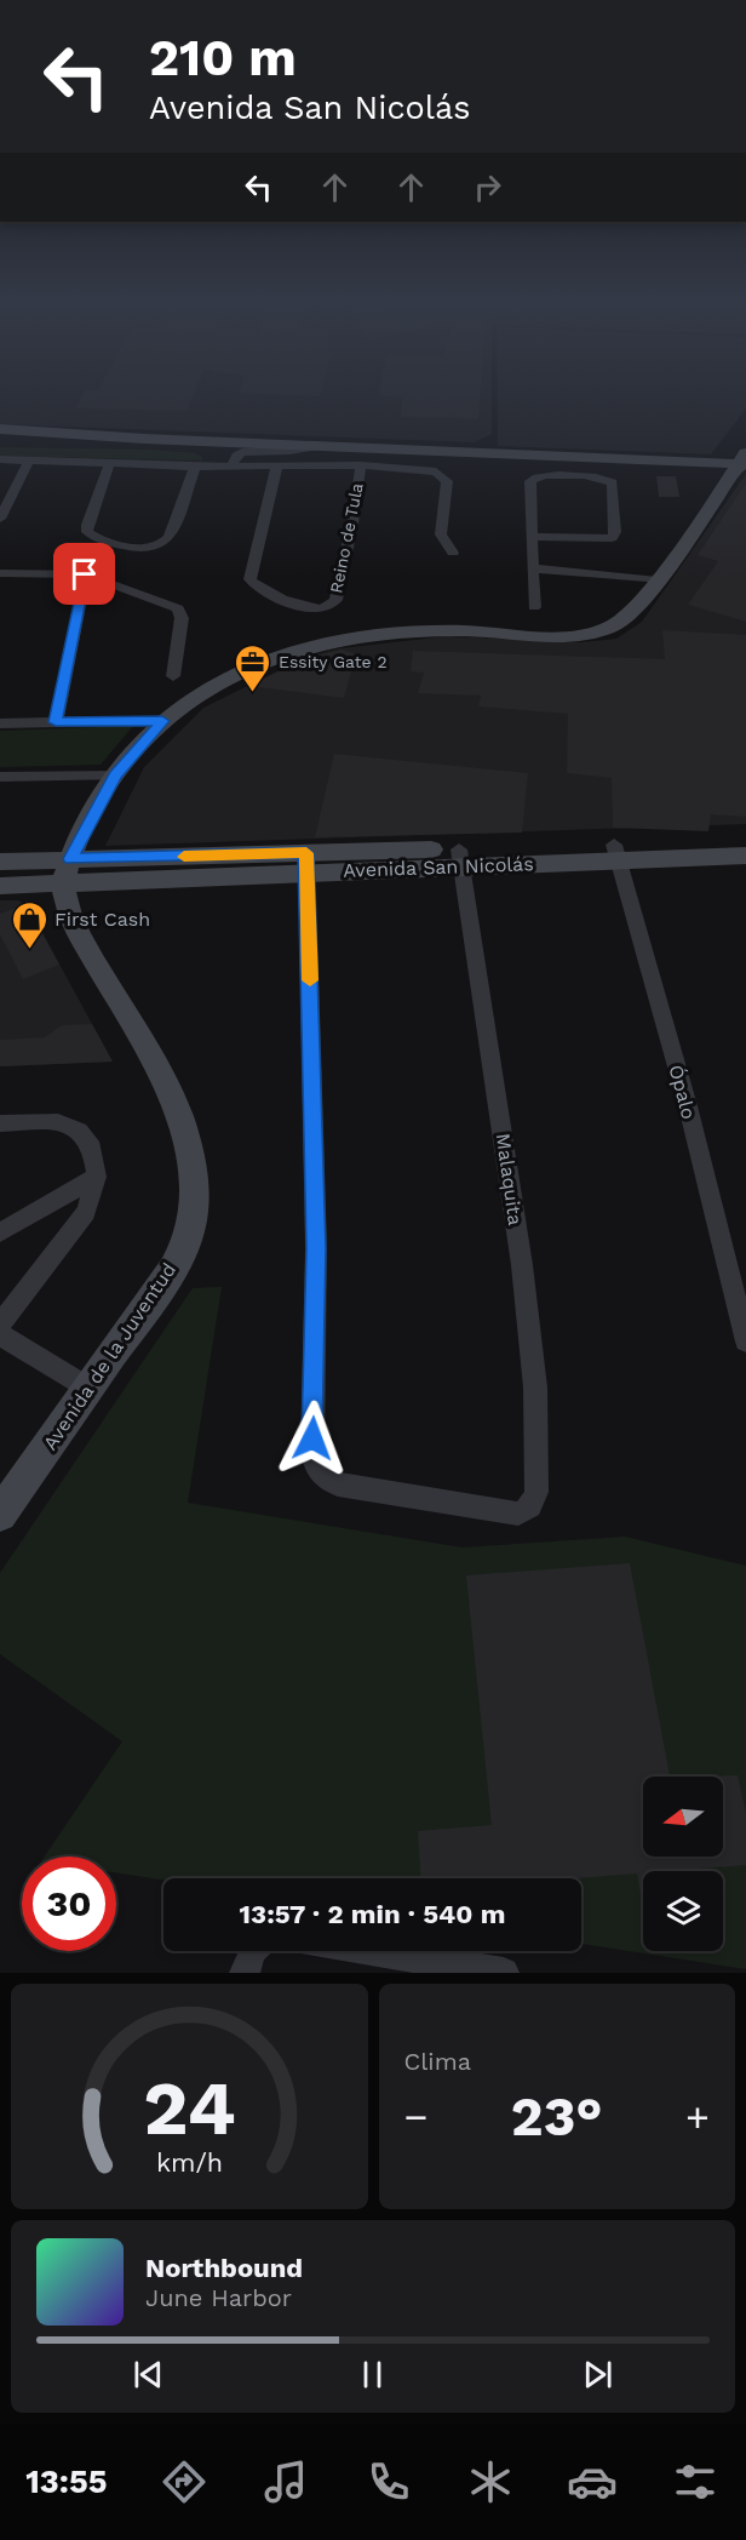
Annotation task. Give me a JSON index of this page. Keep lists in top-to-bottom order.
{
  "streets": {
    "street": [
      "Reino de Tula",
      "Avenida San Nicolás",
      "Ópalo",
      "Malaquita",
      "Avenida de la Juventud"
    ]
  },
  "crossings": [
    ["Avenida San Nicolás", "Ópalo"],
    ["Avenida San Nicolás", "Malaquita"],
    ["Avenida San Nicolás", "Avenida de la Juventud"]
  ],
  "places": {
    "office": ["Essity Gate 2"],
    "shop": ["First Cash"]
  },
  "north": "left",
  "page": {
    "turn": ["210 m", "Avenida San Nicolás"],
    "limit": "30",
    "trip": "13:57 · 2 min · 540 m",
    "tile": "Clima",
    "heat": ["−", "23°", "+"],
    "song": ["Northbound", "June Harbor"],
    "tabs": "13:55",
    "gauge": ["24", "km/h"]
  }
}
